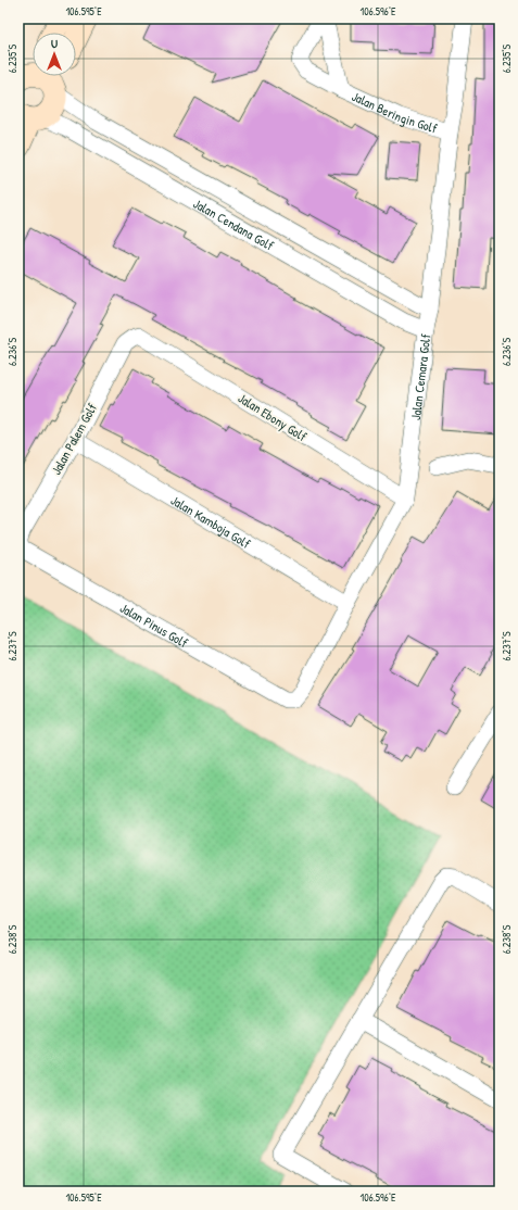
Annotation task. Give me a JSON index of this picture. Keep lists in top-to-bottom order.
{
  "streets": {
    "street": [
      "Jalan Beringin Golf",
      "Jalan Cendana Golf",
      "Jalan Cemara Golf",
      "Jalan Ebony Golf",
      "Jalan Palem Golf",
      "Jalan Kamboja Golf",
      "Jalan Pinus Golf"
    ]
  },
  "crossings": [
    ["Jalan Beringin Golf", "Jalan Cemara Golf"],
    ["Jalan Cendana Golf", "Jalan Cemara Golf"],
    ["Jalan Cemara Golf", "Jalan Ebony Golf"],
    ["Jalan Cemara Golf", "Jalan Kamboja Golf"],
    ["Jalan Cemara Golf", "Jalan Pinus Golf"],
    ["Jalan Ebony Golf", "Jalan Palem Golf"],
    ["Jalan Palem Golf", "Jalan Kamboja Golf"],
    ["Jalan Palem Golf", "Jalan Pinus Golf"]
  ],
  "north": "top",
  "coordinates": [
    "106.595°E",
    "106.596°E",
    "6.235°S",
    "6.236°S",
    "6.237°S",
    "6.238°S"
  ]
}
